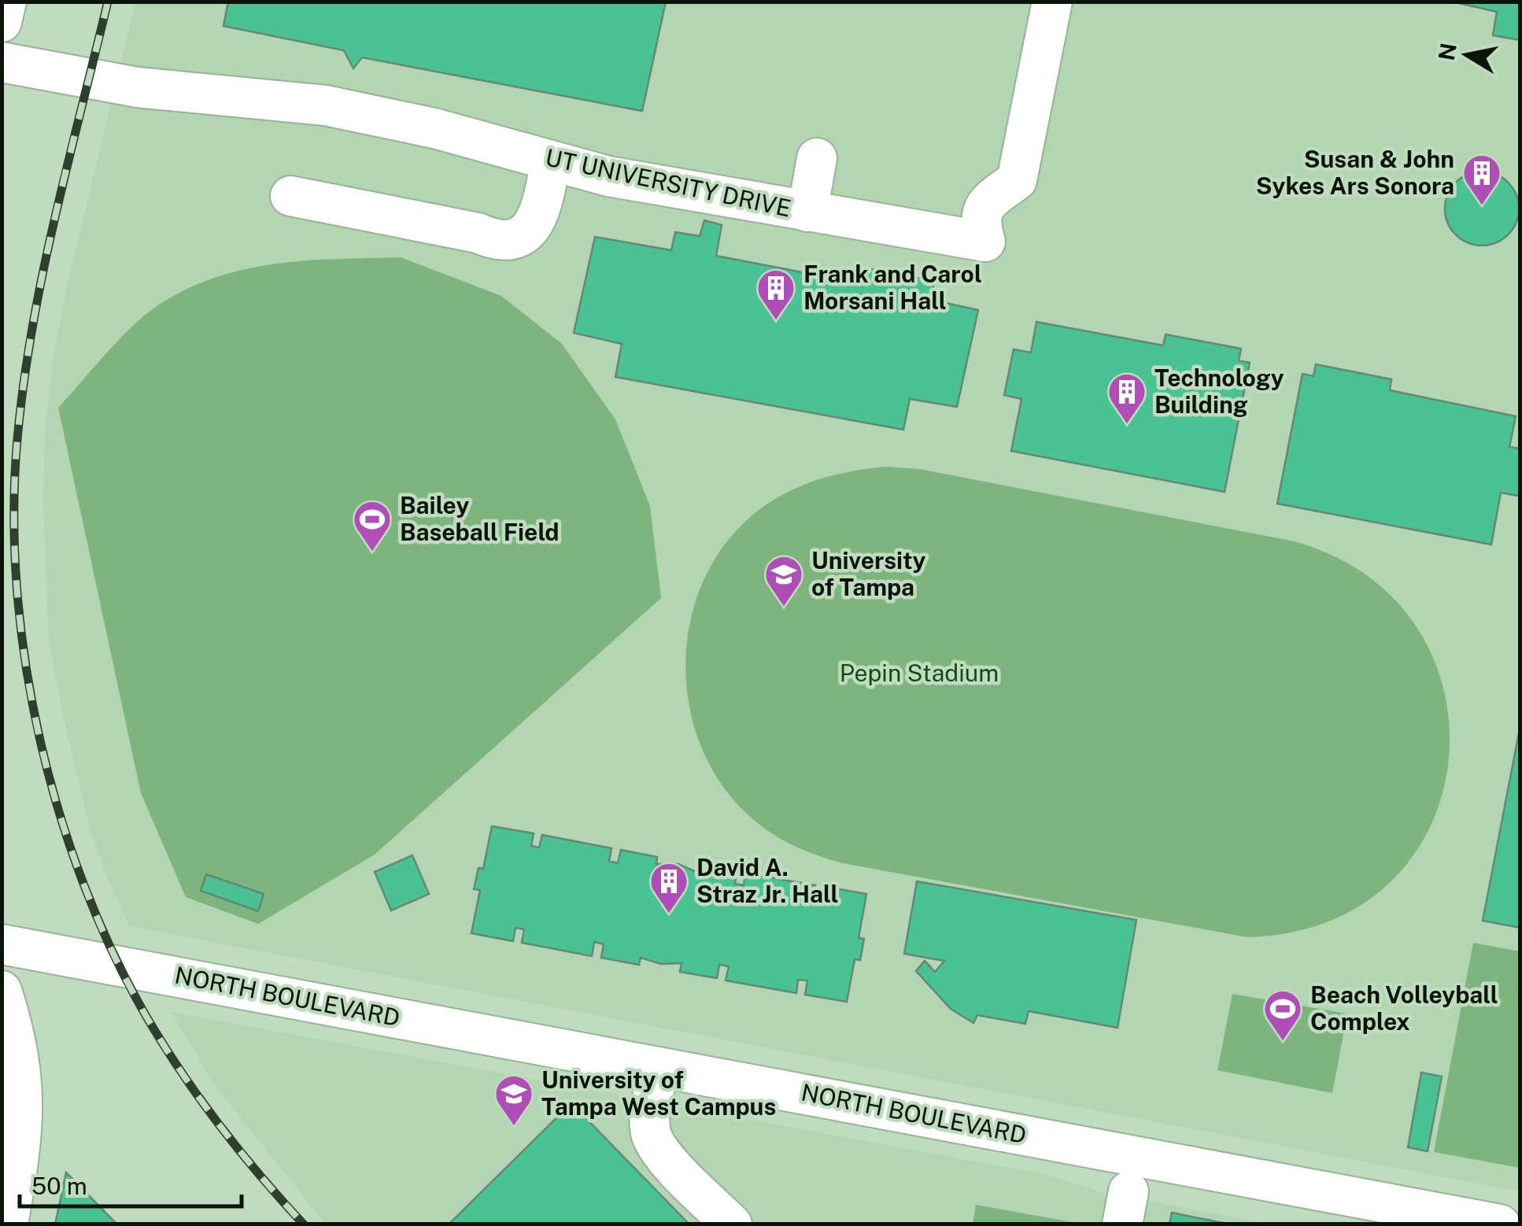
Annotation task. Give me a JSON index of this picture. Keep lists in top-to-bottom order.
{
  "streets": {
    "street": ["UT UNIVERSITY DRIVE", "NORTH BOULEVARD"]
  },
  "parks": ["Pepin Stadium"],
  "places": {
    "building": [
      "Susan & John Sykes Ars Sonora",
      "Frank and Carol Morsani Hall",
      "Technology Building",
      "David A. Straz Jr. Hall"
    ],
    "sports": ["Bailey Baseball Field", "Beach Volleyball Complex"],
    "school or university": ["University of Tampa", "University of Tampa West Campus"]
  },
  "scale_bar": "50 m",
  "north": "left"
}
